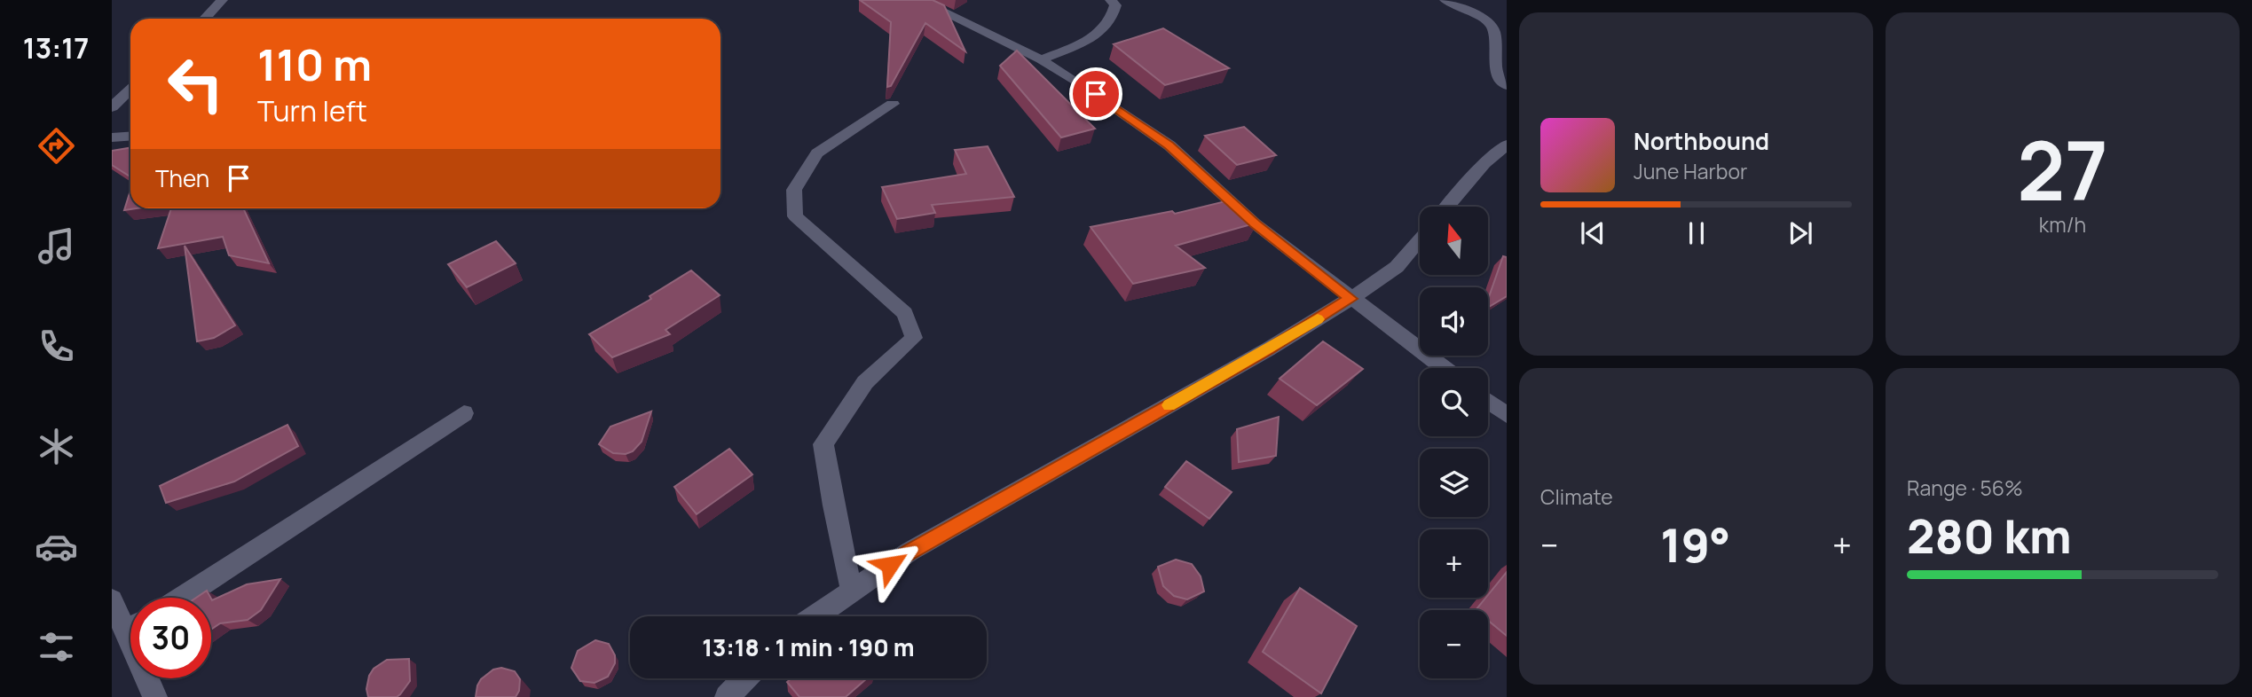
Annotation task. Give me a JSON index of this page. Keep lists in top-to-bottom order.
{
  "north": "top",
  "page": {
    "tabs": "13:17",
    "tile": [
      ["27", "km/h"],
      "Climate",
      ["Range · 56%", "280 km"]
    ],
    "turn": ["110 m", "Turn left"],
    "song": ["Northbound", "June Harbor"],
    "then": "Then",
    "map_buttons": ["+", "−"],
    "heat": ["−", "19°", "+"],
    "limit": "30",
    "trip": "13:18 · 1 min · 190 m"
  }
}
